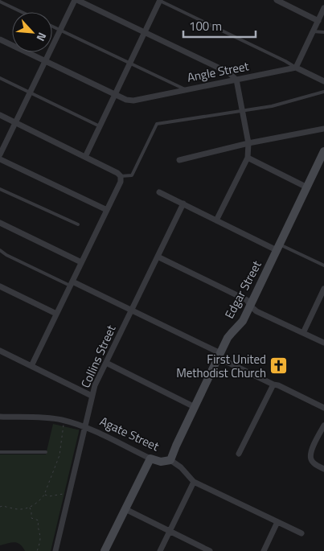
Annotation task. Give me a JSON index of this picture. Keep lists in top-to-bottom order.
{
  "streets": {
    "street": [
      "Angle Street",
      "Edgar Street",
      "Collins Street",
      "Agate Street"
    ]
  },
  "crossings": [
    ["Edgar Street", "Agate Street"],
    ["Collins Street", "Agate Street"]
  ],
  "places": {
    "church": ["First United Methodist Church"]
  },
  "scale_bar": "100 m",
  "north": "bottom right"
}
